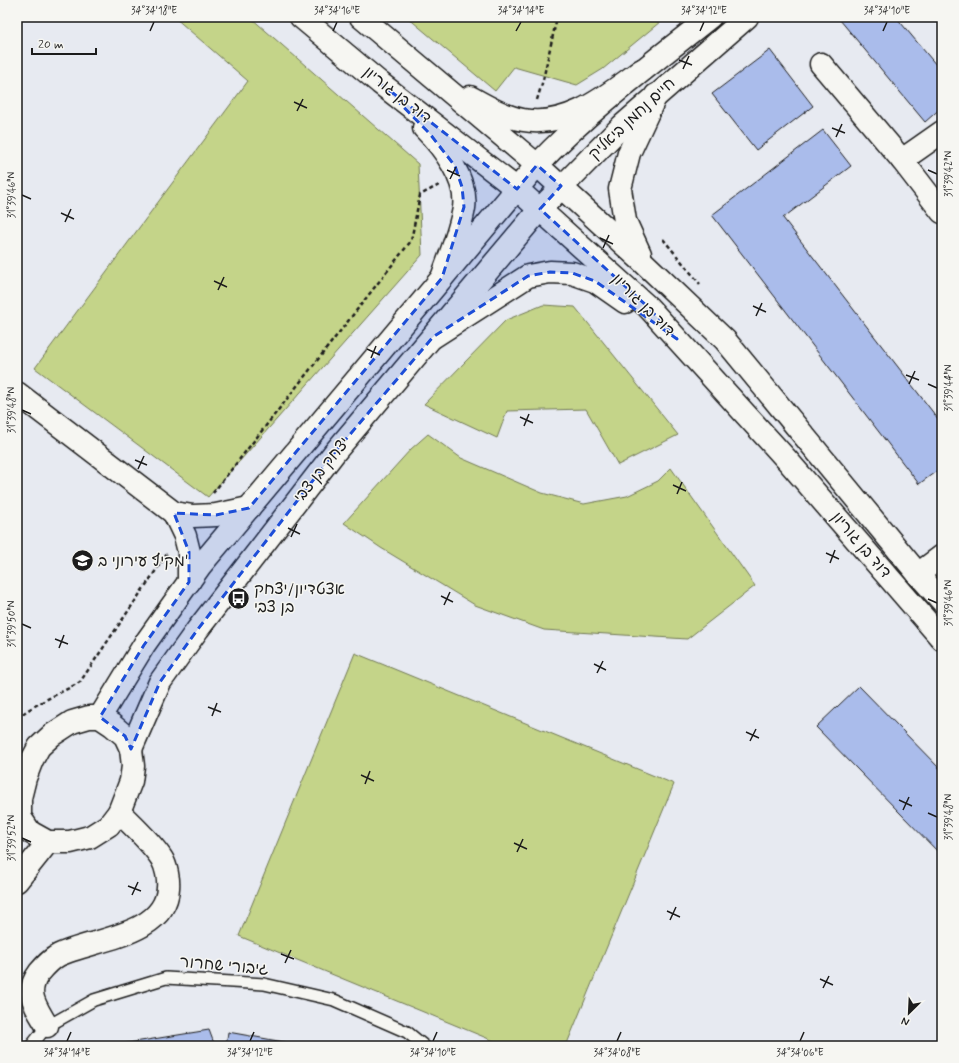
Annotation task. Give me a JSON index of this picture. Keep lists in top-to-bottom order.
{
  "streets": {
    "street": ["דוד בן גוריון", "חיים נחמן ביאליק", "יצחק בן צבי"],
    "lane": ["גיבורי שחרור"]
  },
  "crossings": [
    ["דוד בן גוריון", "חיים נחמן ביאליק"],
    ["דוד בן גוריון", "יצחק בן צבי"],
    ["חיים נחמן ביאליק", "יצחק בן צבי"]
  ],
  "places": {
    "school or university": ["מקיף עירוני ב'"],
    "bus stop": ["אצטדיון/יצחק בן צבי"]
  },
  "scale_bar": "20 m",
  "north": "bottom left",
  "coordinates": [
    "34°34'18\"E",
    "34°34'16\"E",
    "34°34'14\"E",
    "34°34'12\"E",
    "34°34'10\"E",
    "31°39'42\"N",
    "31°39'46\"N",
    "31°39'44\"N",
    "31°39'48\"N",
    "31°39'50\"N",
    "31°39'52\"N",
    "34°34'08\"E",
    "34°34'06\"E"
  ]
}
